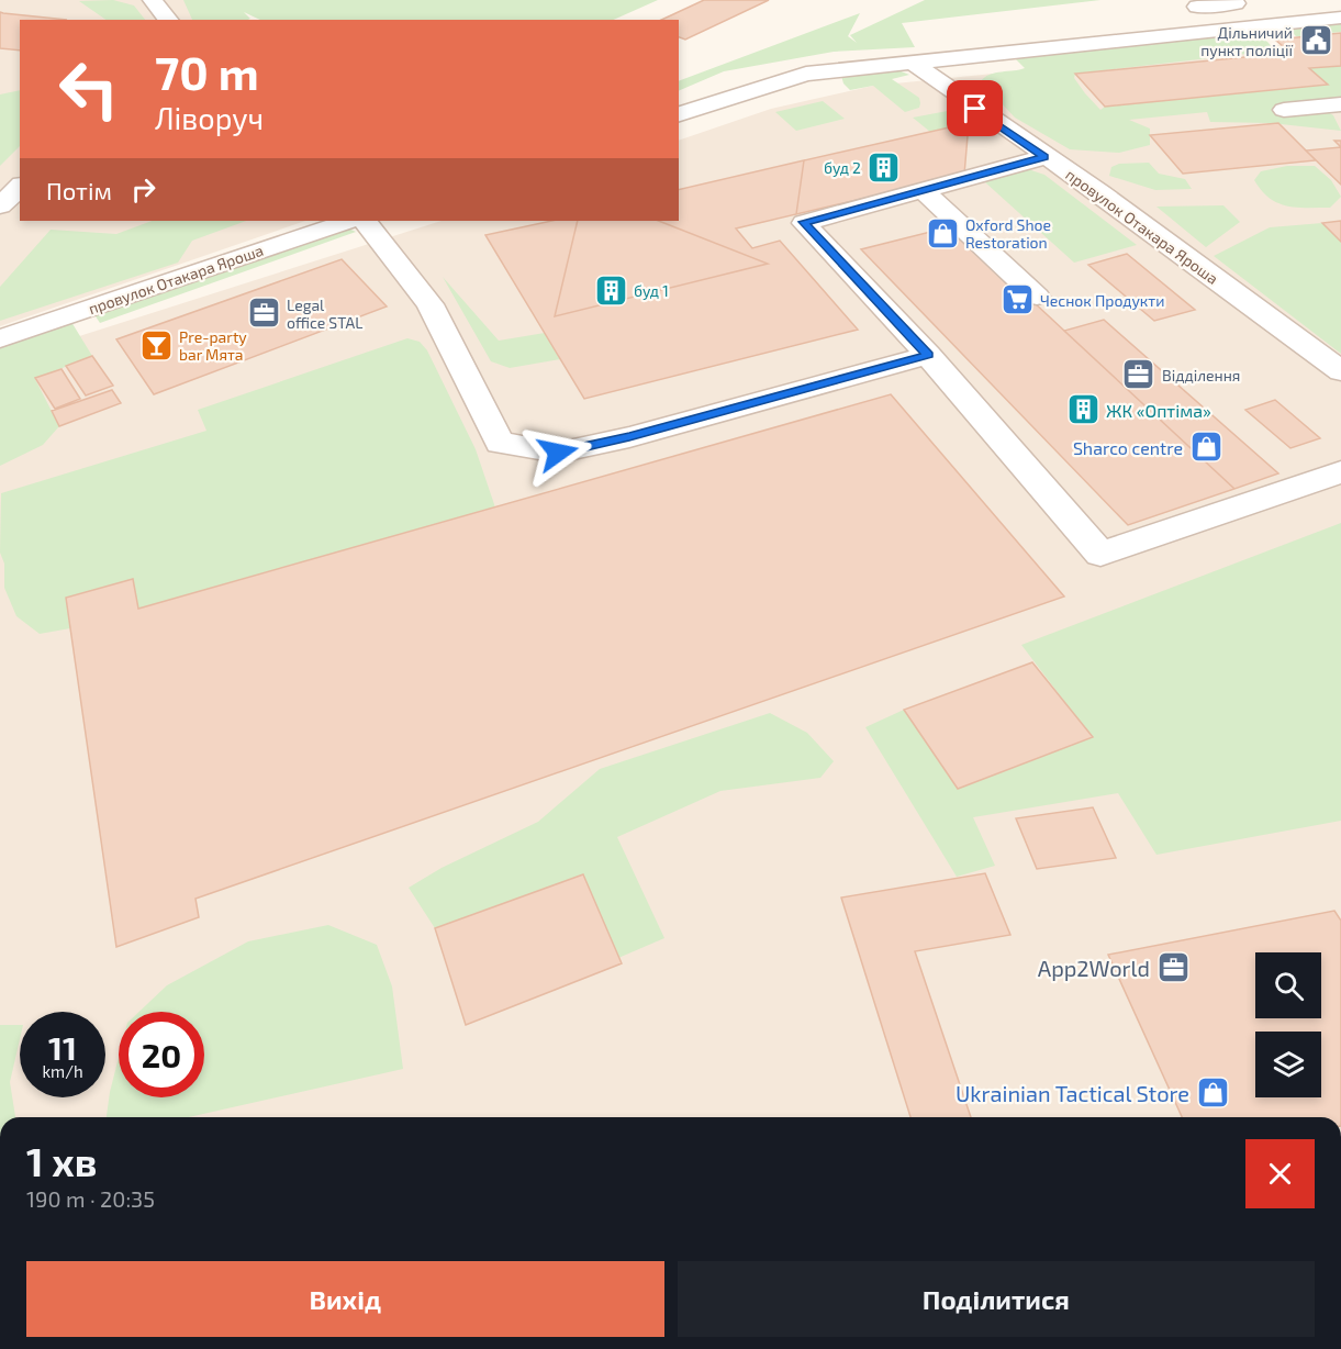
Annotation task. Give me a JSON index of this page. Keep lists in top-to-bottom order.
{
  "streets": {
    "street": ["провулок Отакара Яроша"]
  },
  "places": {
    "public building": ["Дільничий пункт поліції"],
    "building": ["буд 2", "буд 1", "ЖК «Оптіма»"],
    "shop": ["Oxford Shoe Restoration", "Sharco centre", "Ukrainian Tactical Store"],
    "supermarket": ["Чеснок Продукти"],
    "office": ["Legal office STAL", "Відділення", "App2World"],
    "bar": ["Pre-party bar Мята"]
  },
  "page": {
    "turn": ["70 m", "Ліворуч"],
    "then": "Потім",
    "speed": "11 km/h",
    "limit": "20",
    "heading": ["1 хв", "190 m · 20:35"],
    "buttons": ["Вихід", "Поділитися"]
  }
}
